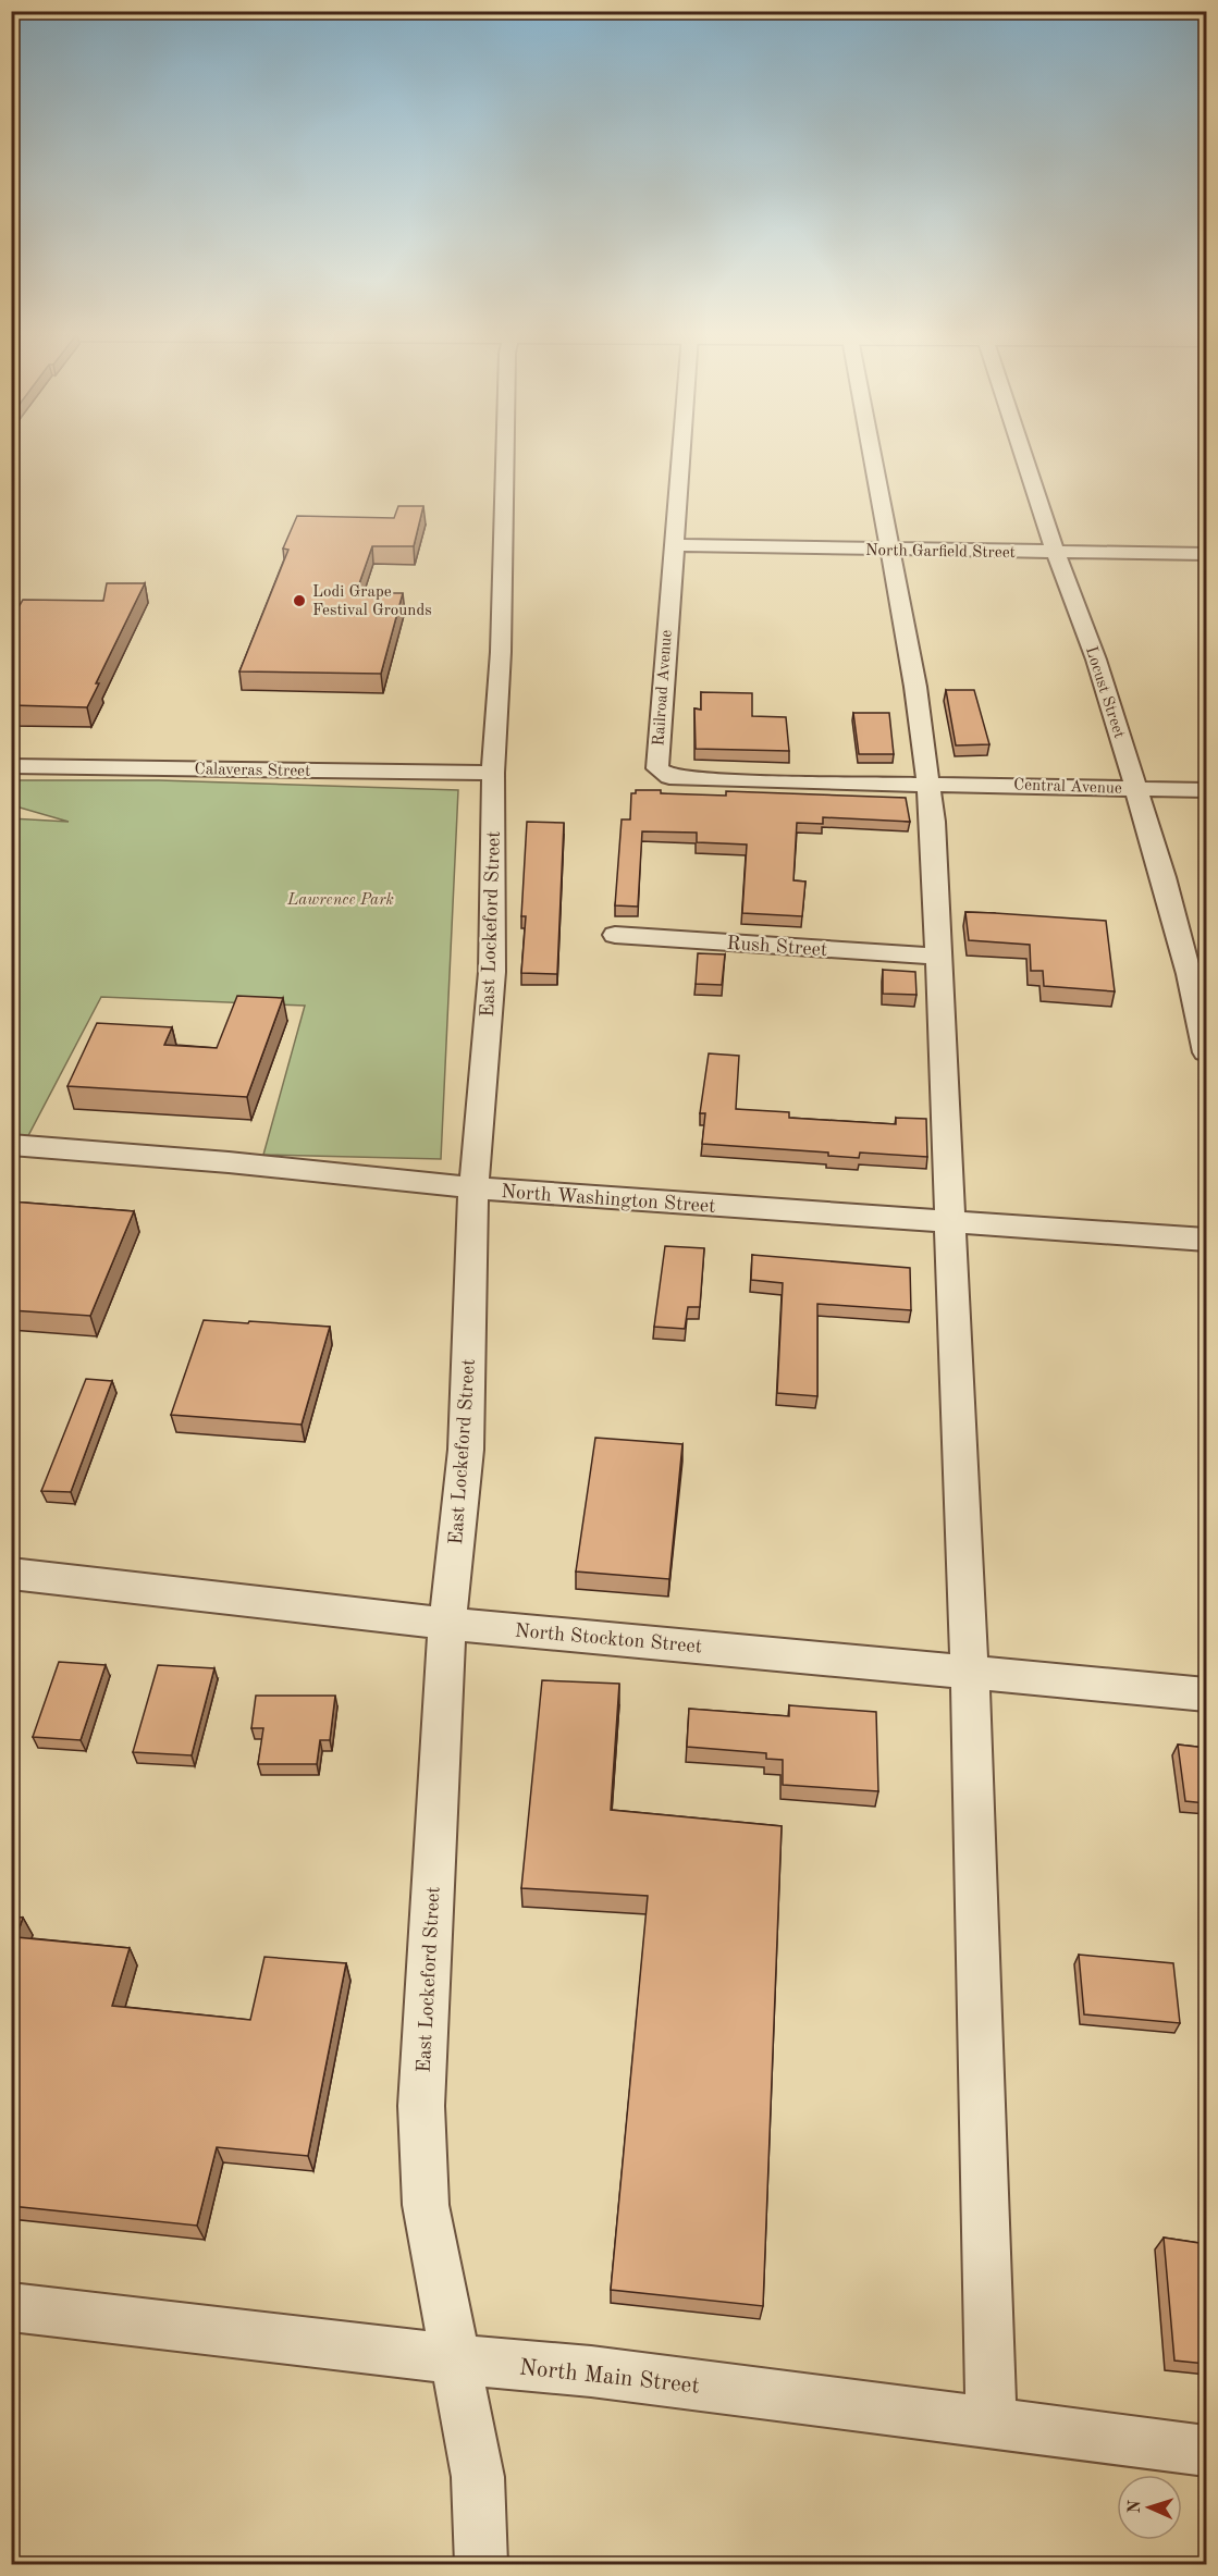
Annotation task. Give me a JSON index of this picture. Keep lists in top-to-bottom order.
{
  "streets": {
    "street": [
      "North Garfield Street",
      "Railroad Avenue",
      "Locust Street",
      "Calaveras Street",
      "Central Avenue",
      "East Lockeford Street",
      "Rush Street",
      "North Washington Street",
      "North Stockton Street",
      "North Main Street"
    ]
  },
  "crossings": [
    ["North Garfield Street", "Railroad Avenue"],
    ["North Garfield Street", "Locust Street"],
    ["Railroad Avenue", "Central Avenue"],
    ["Locust Street", "Central Avenue"],
    ["Calaveras Street", "East Lockeford Street"],
    ["East Lockeford Street", "North Washington Street"],
    ["East Lockeford Street", "North Stockton Street"],
    ["East Lockeford Street", "North Main Street"]
  ],
  "parks": ["Lawrence Park"],
  "places": ["Lodi Grape Festival Grounds"],
  "north": "left"
}
